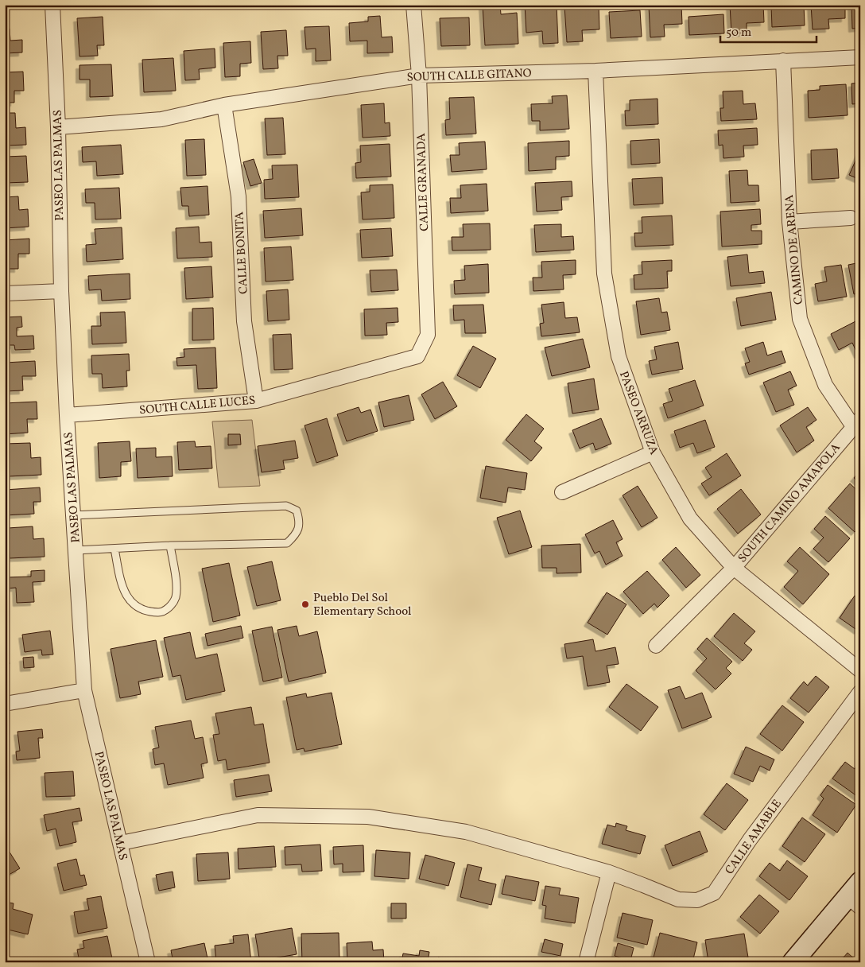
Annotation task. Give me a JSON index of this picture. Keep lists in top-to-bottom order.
{
  "streets": {
    "street": [
      "SOUTH CALLE GITANO",
      "PASEO LAS PALMAS",
      "CALLE GRANADA",
      "CAMINO DE ARENA",
      "CALLE BONITA",
      "SOUTH CALLE LUCES",
      "PASEO ARRUZA",
      "SOUTH CAMINO AMAPOLA",
      "CALLE AMABLE"
    ]
  },
  "crossings": [
    ["SOUTH CALLE GITANO", "PASEO LAS PALMAS"],
    ["SOUTH CALLE GITANO", "CALLE GRANADA"],
    ["SOUTH CALLE GITANO", "CAMINO DE ARENA"],
    ["SOUTH CALLE GITANO", "CALLE BONITA"],
    ["SOUTH CALLE GITANO", "PASEO ARRUZA"],
    ["PASEO LAS PALMAS", "SOUTH CALLE LUCES"],
    ["PASEO LAS PALMAS", "CALLE AMABLE"],
    ["CALLE GRANADA", "SOUTH CALLE LUCES"],
    ["CAMINO DE ARENA", "SOUTH CAMINO AMAPOLA"],
    ["CALLE BONITA", "SOUTH CALLE LUCES"],
    ["PASEO ARRUZA", "SOUTH CAMINO AMAPOLA"]
  ],
  "places": ["Pueblo Del Sol Elementary School"],
  "scale_bar": "50 m"
}
